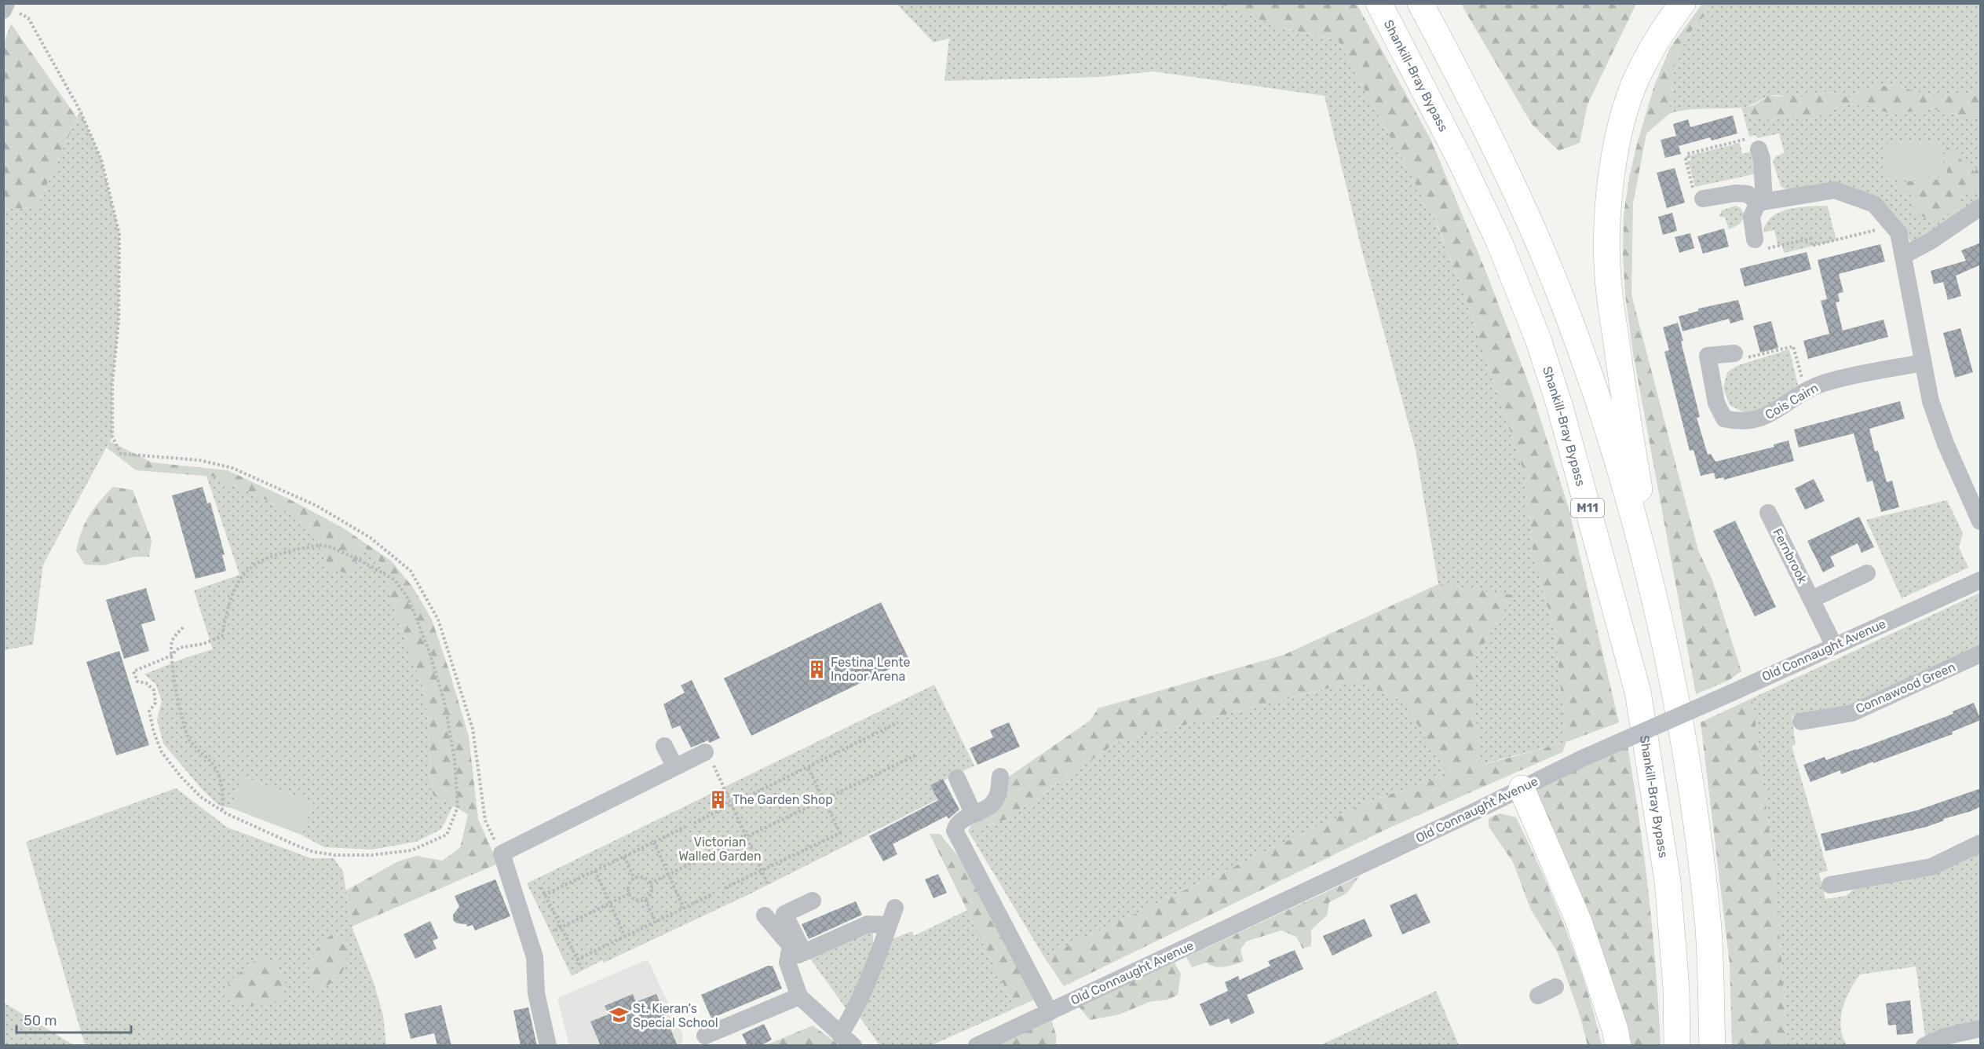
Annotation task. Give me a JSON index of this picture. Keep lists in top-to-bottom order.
{
  "streets": {
    "highway": ["Shankill-Bray Bypass", "M11"],
    "street": [
      "Cois Cairn",
      "Fernbrook",
      "Old Connaught Avenue",
      "Connawood Green"
    ]
  },
  "crossings": [
    ["Fernbrook", "Old Connaught Avenue"]
  ],
  "parks": ["Victorian Walled Garden"],
  "places": {
    "building": ["Festina Lente Indoor Arena", "The Garden Shop"],
    "school or university": ["St. Kieran’s Special School"]
  },
  "scale_bar": "50 m"
}
